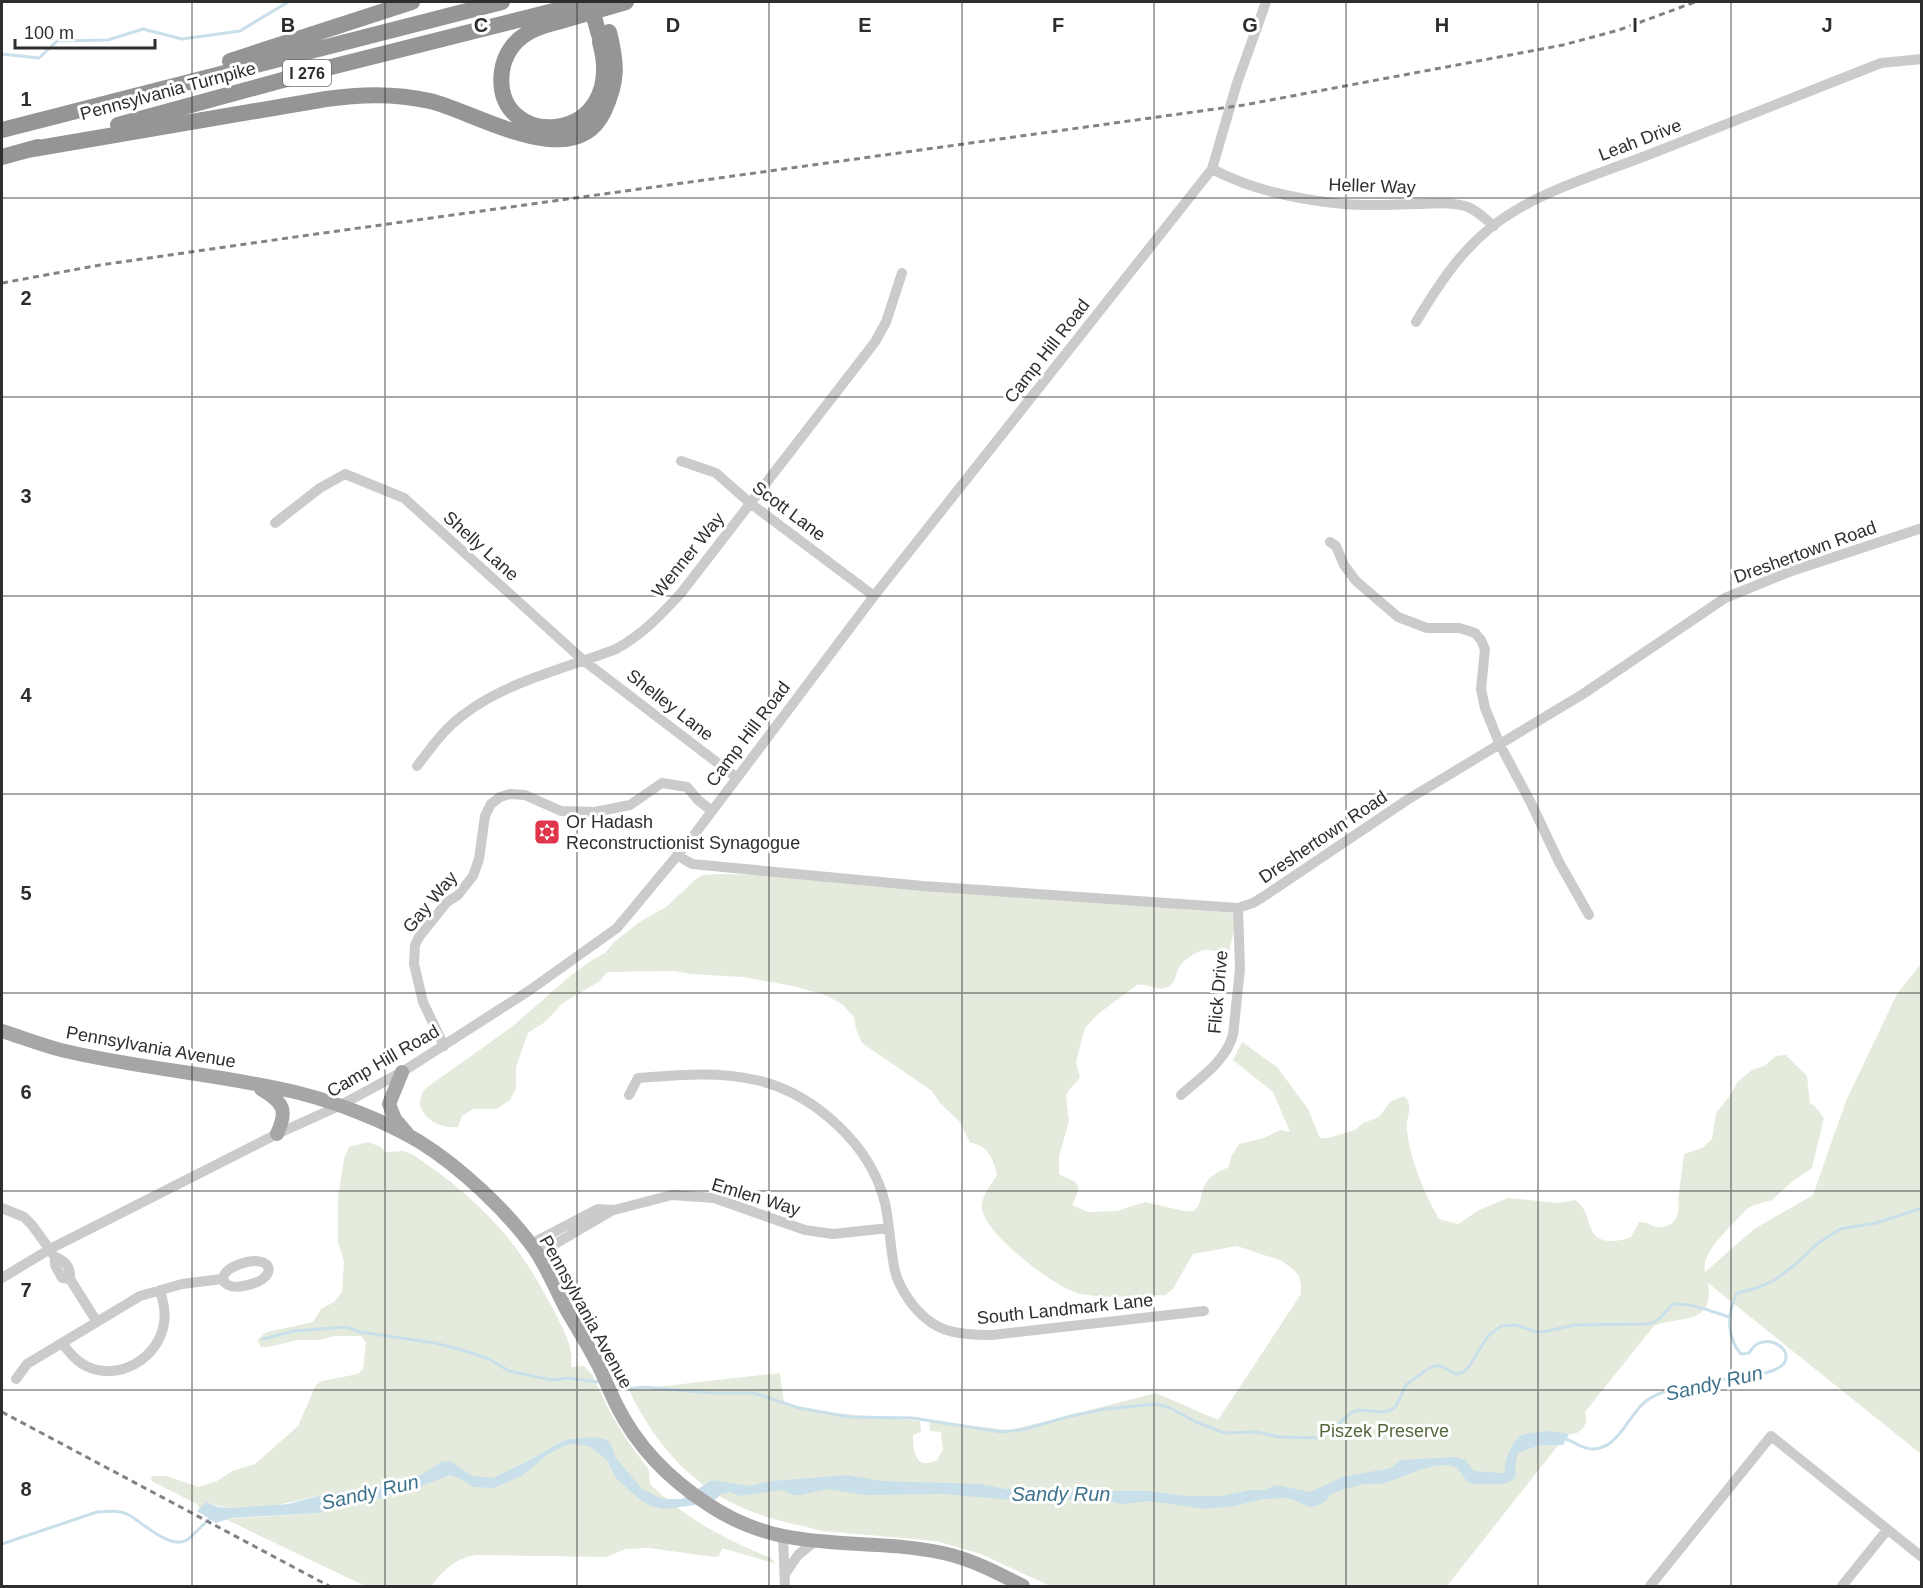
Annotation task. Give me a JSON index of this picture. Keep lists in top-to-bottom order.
{
  "streets": {
    "highway": ["I 276", "Pennsylvania Turnpike"],
    "main road": ["Pennsylvania Avenue"],
    "street": [
      "Leah Drive",
      "Heller Way",
      "Camp Hill Road",
      "Scott Lane",
      "Shelly Lane",
      "Dreshertown Road",
      "Wenner Way",
      "Shelley Lane",
      "Gay Way",
      "Flick Drive",
      "Emlen Way",
      "South Landmark Lane"
    ]
  },
  "crossings": [
    ["Leah Drive", "Heller Way"],
    ["Heller Way", "Camp Hill Road"],
    ["Camp Hill Road", "Scott Lane"],
    ["Camp Hill Road", "Dreshertown Road"],
    ["Camp Hill Road", "Shelley Lane"],
    ["Camp Hill Road", "Gay Way"],
    ["Camp Hill Road", "Pennsylvania Avenue"],
    ["Scott Lane", "Wenner Way"],
    ["Shelly Lane", "Wenner Way"],
    ["Shelly Lane", "Shelley Lane"],
    ["Dreshertown Road", "Flick Drive"],
    ["Wenner Way", "Shelley Lane"],
    ["Pennsylvania Avenue", "Emlen Way"],
    ["Emlen Way", "South Landmark Lane"]
  ],
  "water": ["Sandy Run"],
  "parks": ["Piszek Preserve"],
  "places": {
    "synagogue": ["Or Hadash Reconstructionist Synagogue"]
  },
  "scale_bar": "100 m",
  "grid": {
    "columns": [
      "B",
      "C",
      "D",
      "E",
      "F",
      "G",
      "H",
      "I",
      "J"
    ],
    "rows": [
      "1",
      "2",
      "3",
      "4",
      "5",
      "6",
      "7",
      "8"
    ]
  }
}
